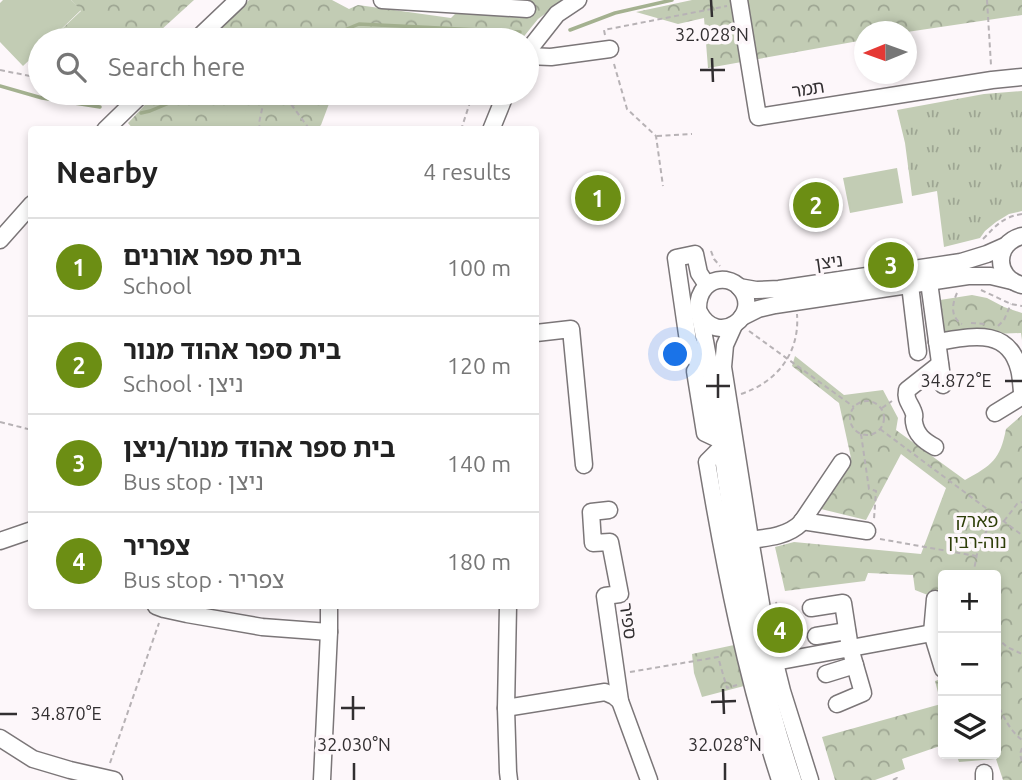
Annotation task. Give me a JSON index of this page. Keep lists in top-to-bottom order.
{
  "streets": {
    "street": ["תמר", "ניצן", "ספיר"]
  },
  "parks": ["פארק נוה-רבין"],
  "north": "left",
  "page": {
    "search": "Search here",
    "heading": ["Nearby", "4 results"],
    "pins": [
      "1",
      "2",
      "3",
      "4"
    ],
    "list": [
      {
        "mark": "1",
        "name": "בית ספר אורנים",
        "note": "School",
        "value": "100 m"
      },
      {
        "mark": "2",
        "name": "בית ספר אהוד מנור",
        "note": "School · ניצן",
        "value": "120 m"
      },
      {
        "mark": "3",
        "name": "בית ספר אהוד מנור/ניצן",
        "note": "Bus stop · ניצן",
        "value": "140 m"
      },
      {
        "mark": "4",
        "name": "צפריר",
        "note": "Bus stop · צפריר",
        "value": "180 m"
      }
    ],
    "map_buttons": ["+", "−"]
  },
  "coordinates": [
    "32.028°N",
    "34.872°E",
    "34.870°E",
    "32.030°N"
  ]
}
